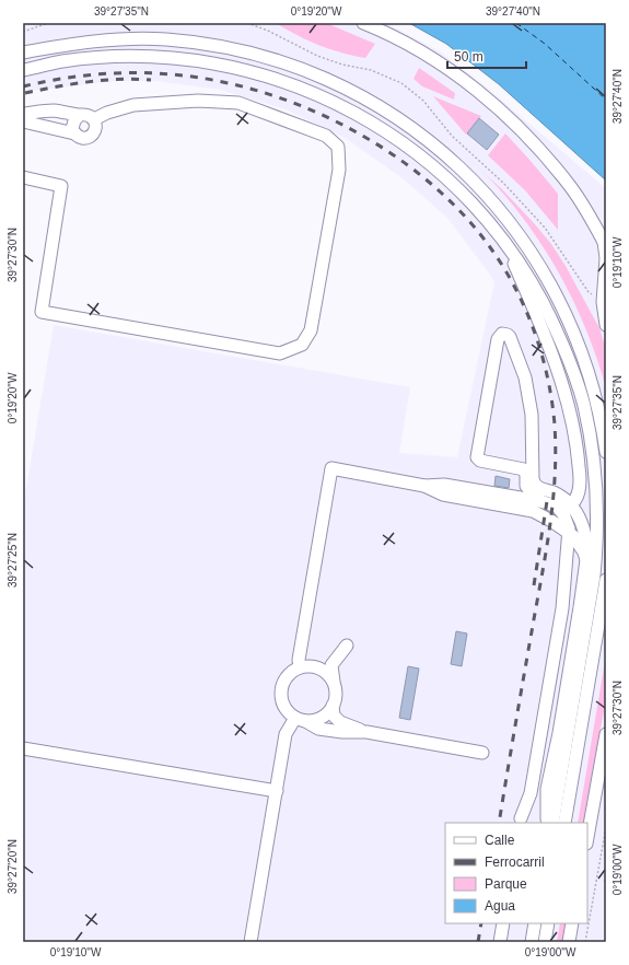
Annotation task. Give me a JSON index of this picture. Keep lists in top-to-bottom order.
{
  "legend": [
    "Calle",
    "Ferrocarril",
    "Parque",
    "Agua"
  ],
  "scale_bar": "50 m",
  "coordinates": [
    "39°27'35\"N",
    "0°19'20\"W",
    "39°27'40\"N",
    "39°27'30\"N",
    "0°19'10\"W",
    "39°27'25\"N",
    "39°27'20\"N",
    "0°19'00\"W"
  ]
}
